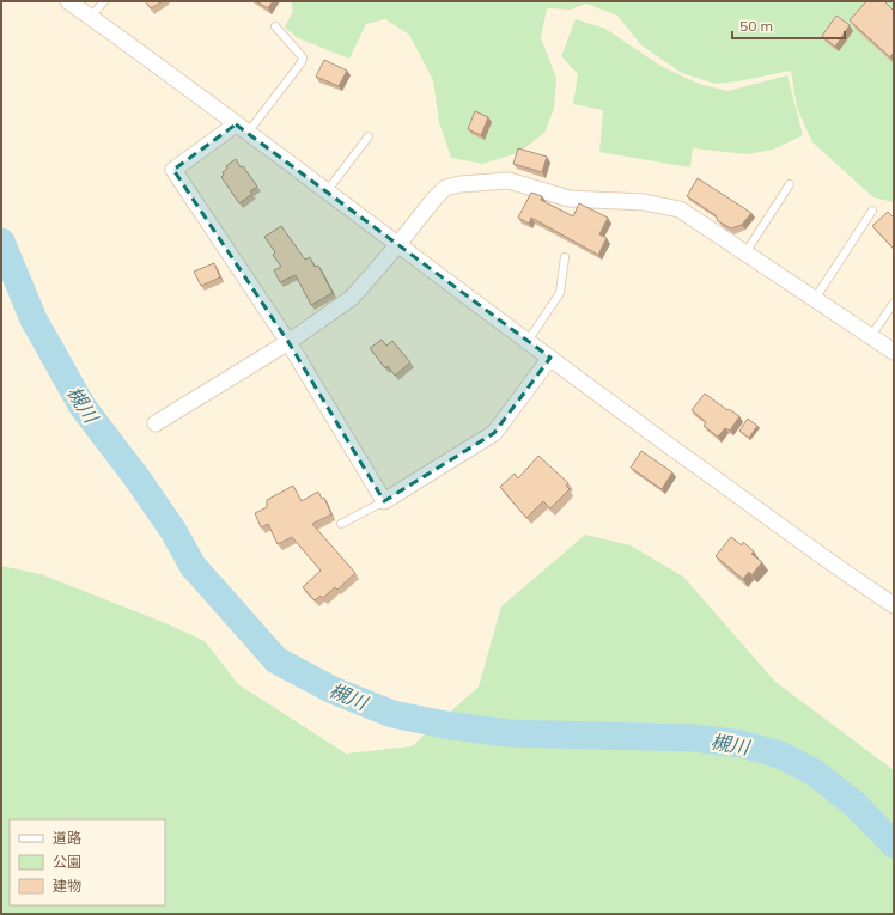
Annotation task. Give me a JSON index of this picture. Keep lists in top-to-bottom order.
{
  "water": ["槻川"],
  "legend": ["道路", "公園", "建物"],
  "scale_bar": "50 m"
}
